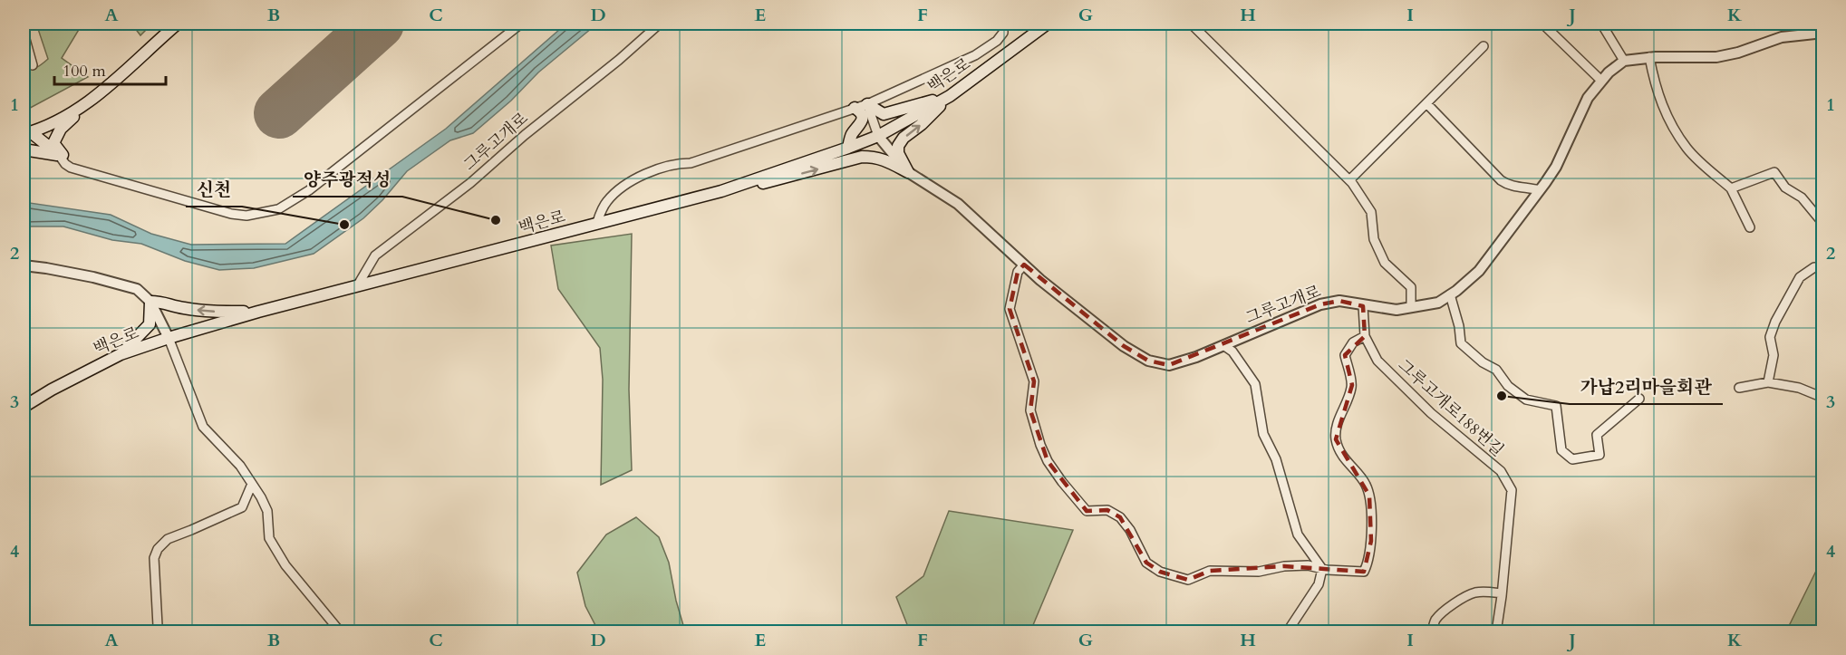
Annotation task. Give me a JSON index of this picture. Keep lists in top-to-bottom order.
{
  "streets": {
    "main road": ["백은로"],
    "street": ["그루고개로", "그루고개로188번길"]
  },
  "crossings": [
    ["백은로", "그루고개로"],
    ["그루고개로", "그루고개로188번길"]
  ],
  "places": ["양주광적성", "신천", "가납2리마을회관"],
  "scale_bar": "100 m",
  "grid": {
    "columns": [
      "A",
      "B",
      "C",
      "D",
      "E",
      "F",
      "G",
      "H",
      "I",
      "J",
      "K"
    ],
    "rows": [
      "1",
      "2",
      "3",
      "4"
    ]
  }
}
